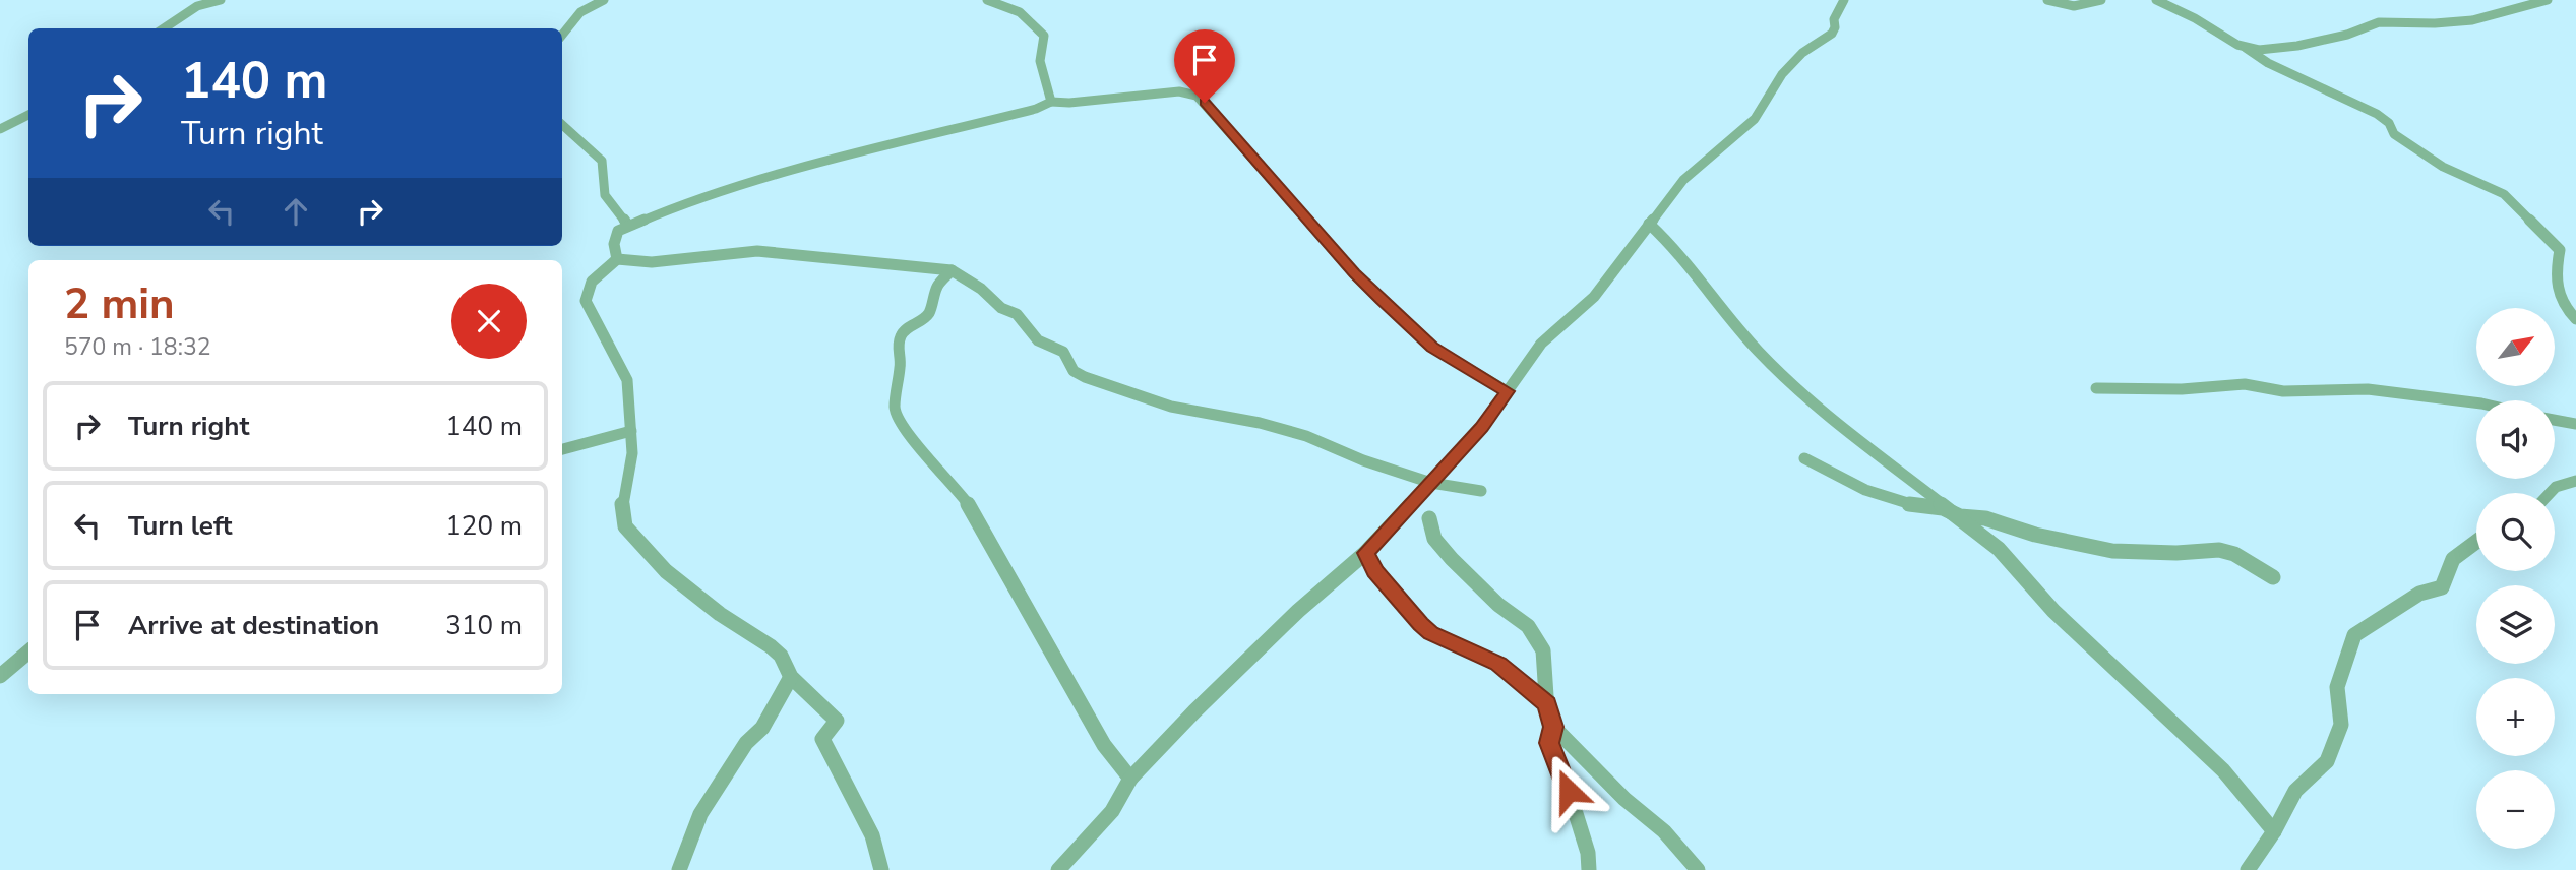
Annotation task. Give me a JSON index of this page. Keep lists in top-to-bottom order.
{
  "north": "top right",
  "page": {
    "turn": ["140 m", "Turn right"],
    "heading": ["2 min", "570 m · 18:32"],
    "map_buttons": ["+", "−"],
    "list": [
      {
        "name": "Turn right",
        "value": "140 m"
      },
      {
        "name": "Turn left",
        "value": "120 m"
      },
      {
        "name": "Arrive at destination",
        "value": "310 m"
      }
    ]
  }
}
